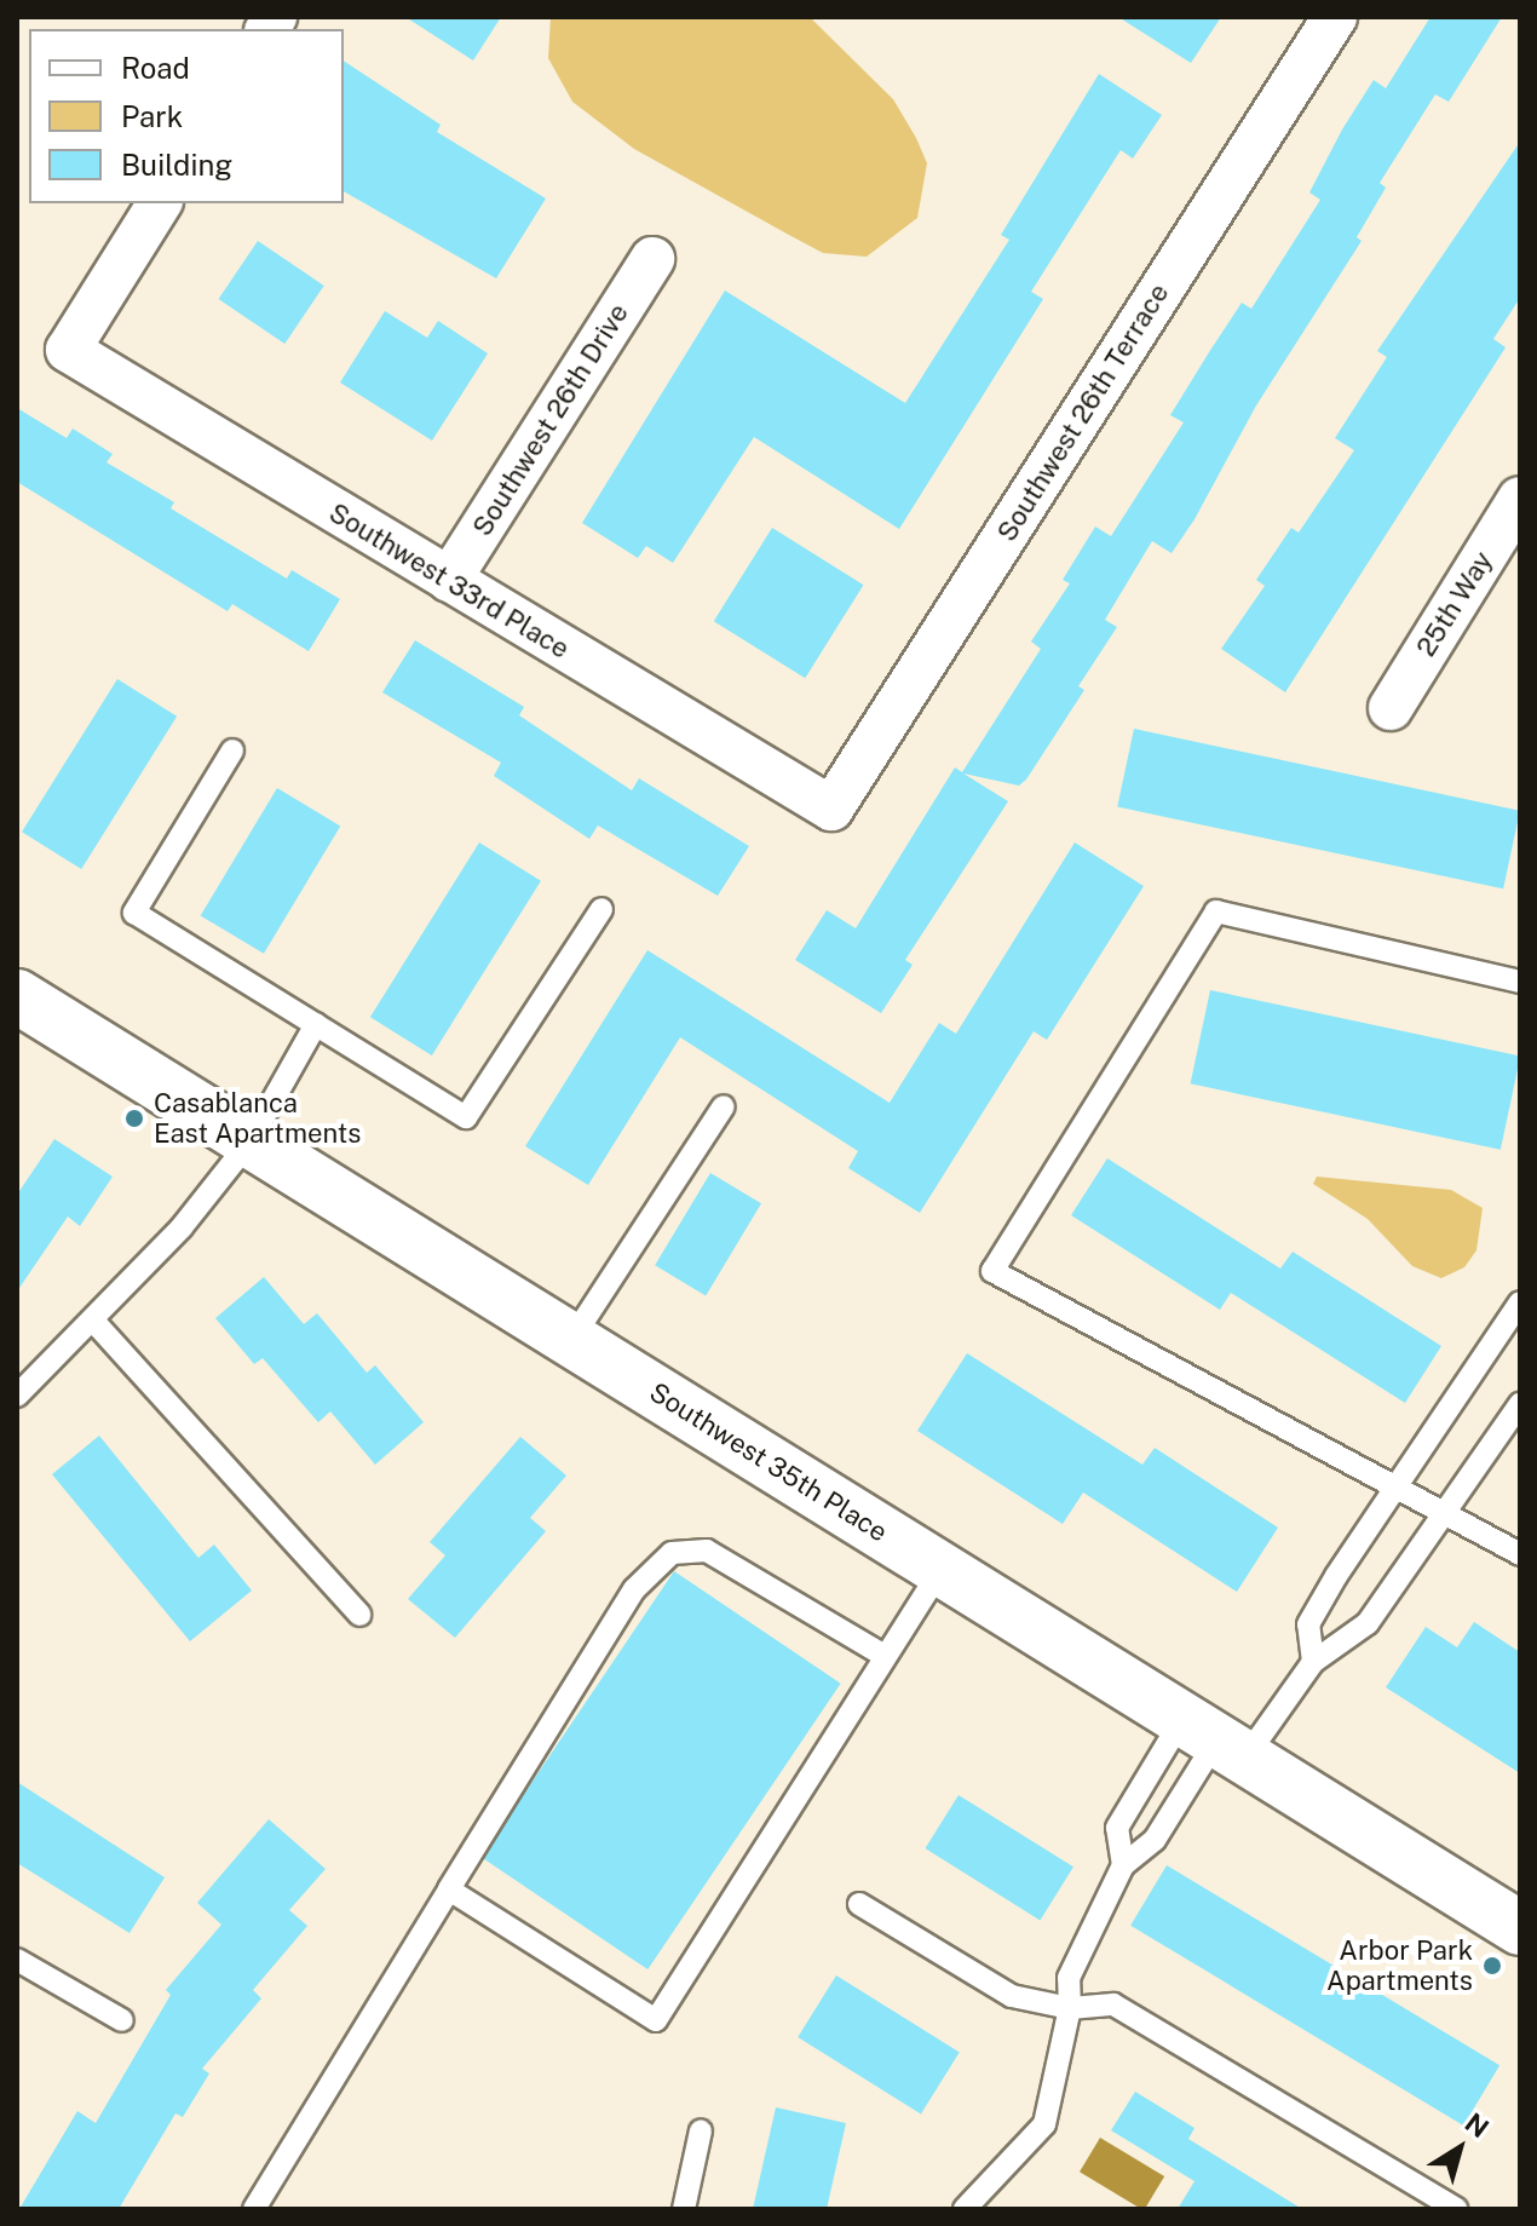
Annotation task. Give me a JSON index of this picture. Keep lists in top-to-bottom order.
{
  "streets": {
    "street": [
      "Southwest 26th Terrace",
      "Southwest 26th Drive",
      "Southwest 33rd Place",
      "25th Way",
      "Southwest 35th Place"
    ]
  },
  "crossings": [
    ["Southwest 26th Terrace", "Southwest 33rd Place"],
    ["Southwest 26th Drive", "Southwest 33rd Place"]
  ],
  "places": ["Casablanca East Apartments", "Arbor Park Apartments"],
  "legend": ["Road", "Park", "Building"],
  "north": "top right"
}
